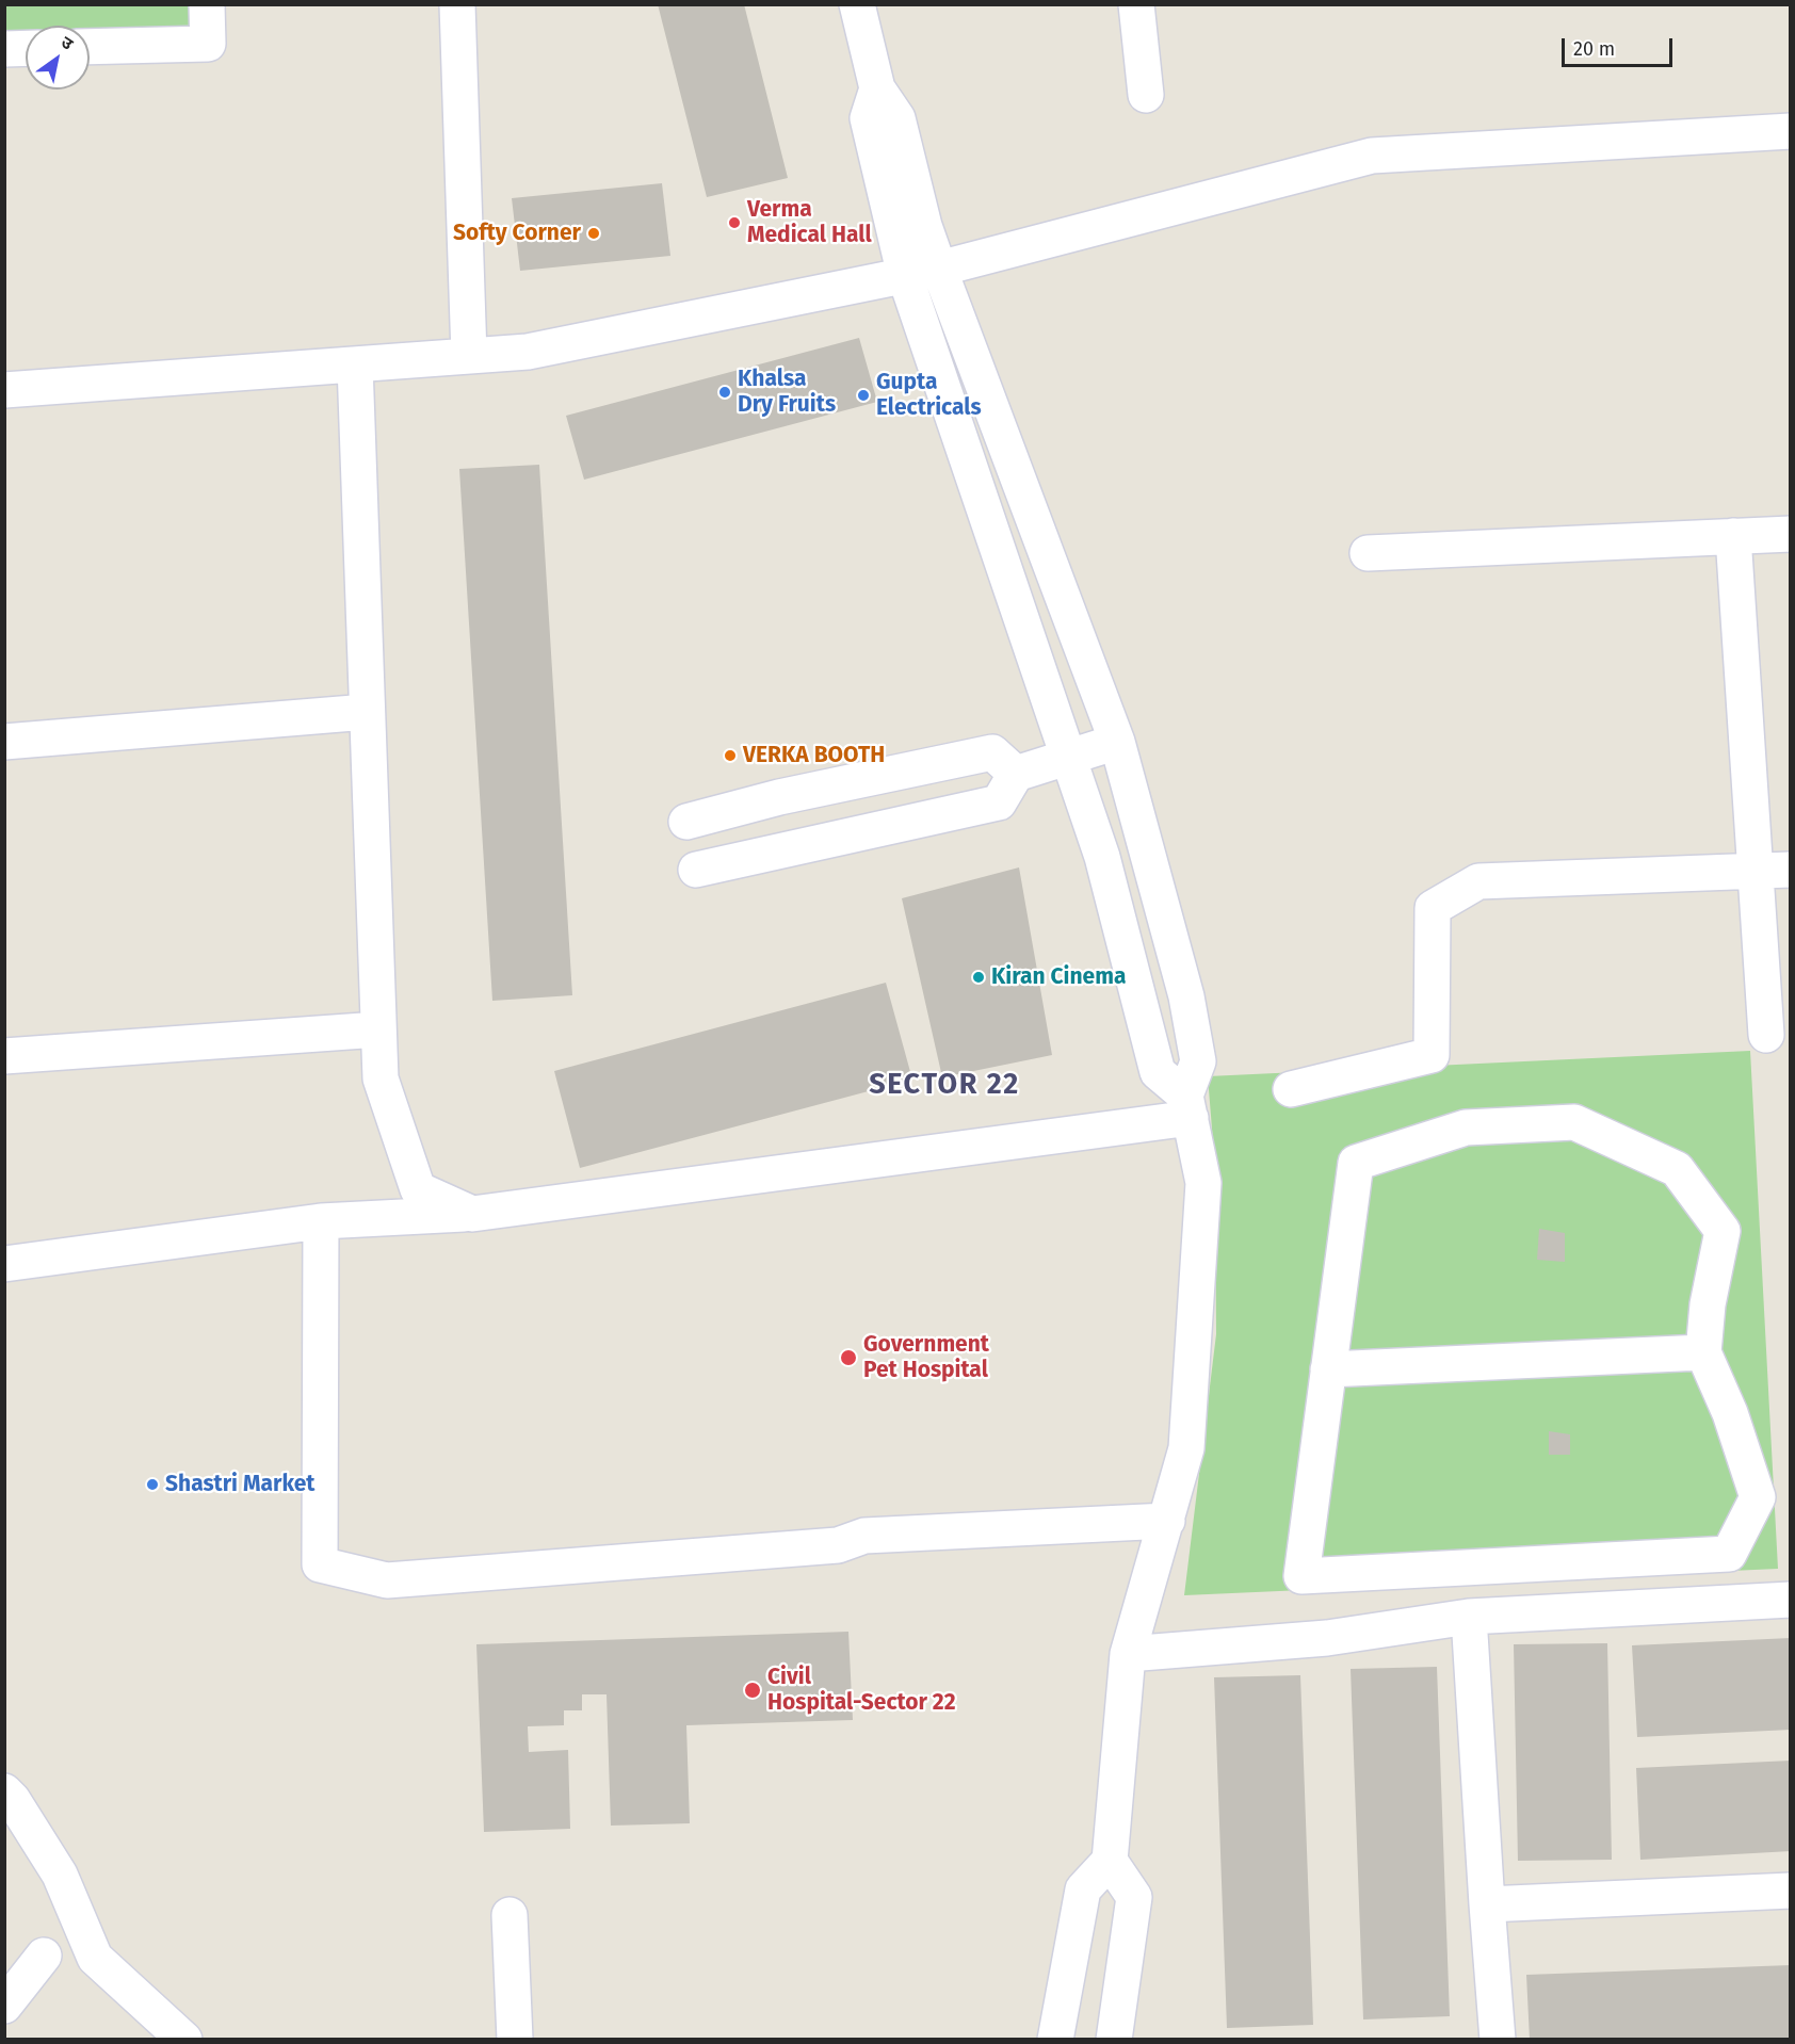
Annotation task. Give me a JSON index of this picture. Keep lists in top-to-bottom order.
{
  "districts": ["SECTOR 22"],
  "places": [
    "Verma Medical Hall",
    "Softy Corner",
    "Khalsa Dry Fruits",
    "Gupta Electricals",
    "VERKA BOOTH",
    "Kiran Cinema",
    "Government Pet Hospital",
    "Shastri Market",
    "Civil Hospital-Sector 22"
  ],
  "scale_bar": "20 m",
  "north": "top right"
}
